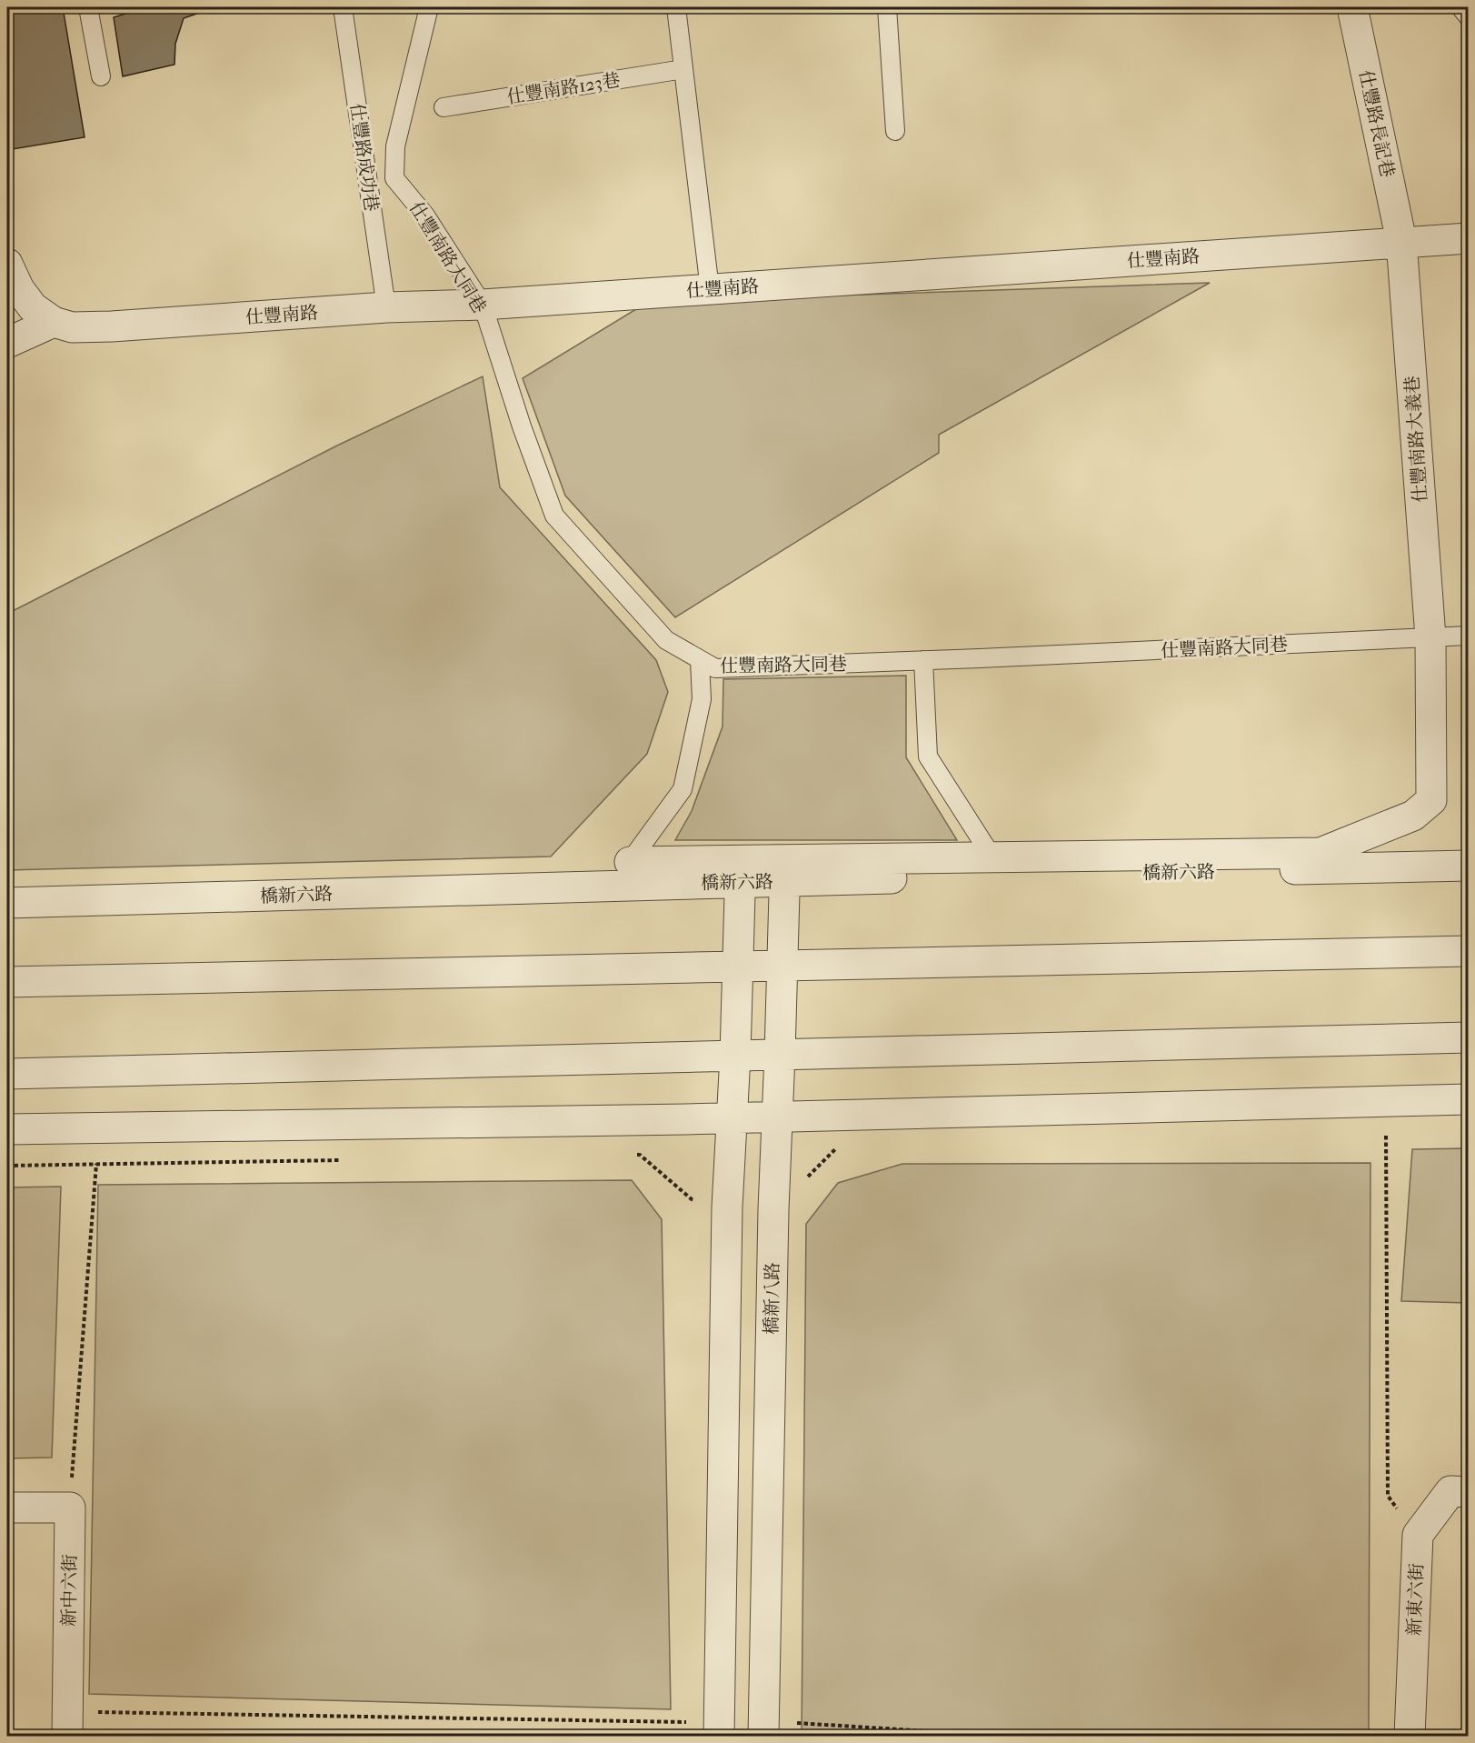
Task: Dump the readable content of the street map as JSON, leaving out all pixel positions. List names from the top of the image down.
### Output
{
  "streets": {
    "street": [
      "仕豐路長記巷",
      "仕豐南路",
      "仕豐南路大義巷",
      "橋新六路",
      "橋新八路",
      "新中六街",
      "新東六街"
    ],
    "lane": ["仕豐南路123巷", "仕豐路成功巷", "仕豐南路大同巷"]
  },
  "crossings": [
    ["仕豐路長記巷", "仕豐南路"],
    ["仕豐路長記巷", "仕豐南路大義巷"],
    ["仕豐路成功巷", "仕豐南路"],
    ["仕豐南路大同巷", "仕豐南路"],
    ["仕豐南路大同巷", "仕豐南路大義巷"],
    ["仕豐南路", "仕豐南路大義巷"],
    ["橋新六路", "橋新八路"]
  ]
}
